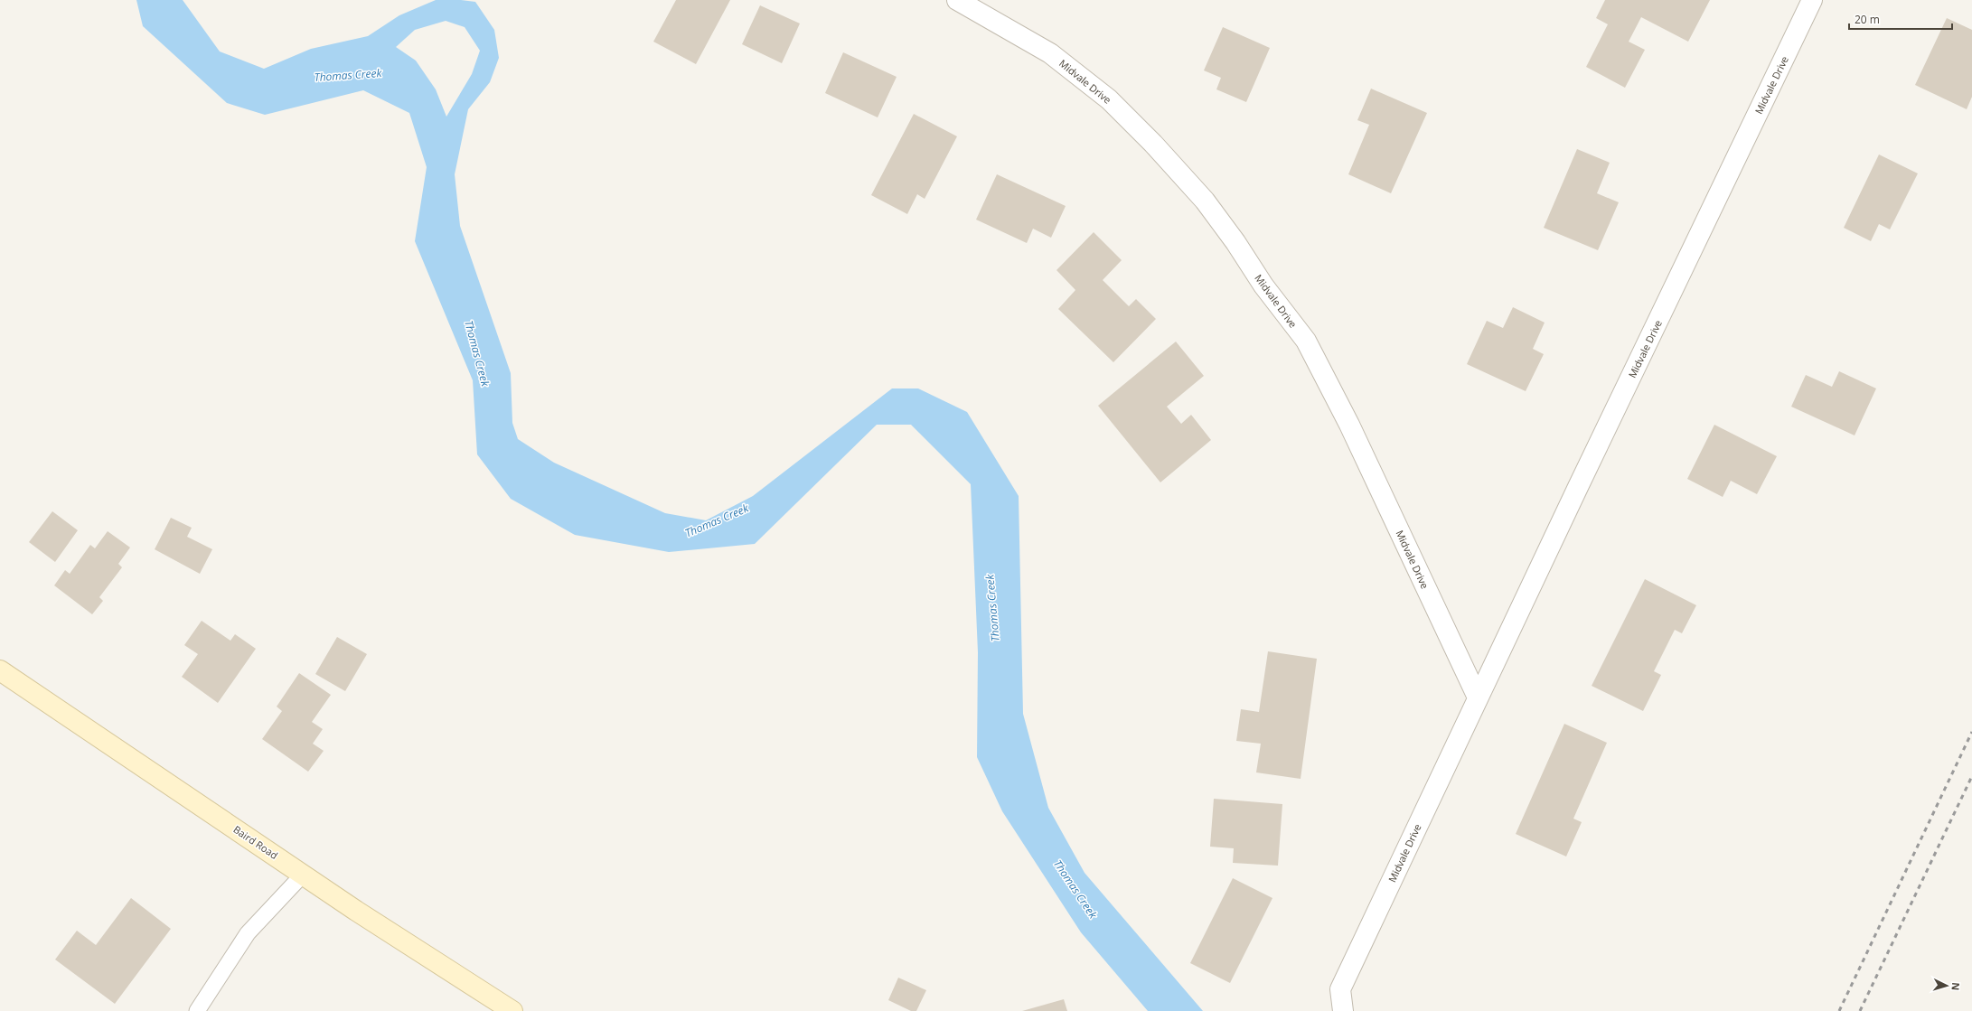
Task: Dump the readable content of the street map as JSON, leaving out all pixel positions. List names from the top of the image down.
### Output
{
  "streets": {
    "street": ["Midvale Drive", "Baird Road"]
  },
  "water": ["Thomas Creek"],
  "scale_bar": "20 m",
  "north": "right"
}
